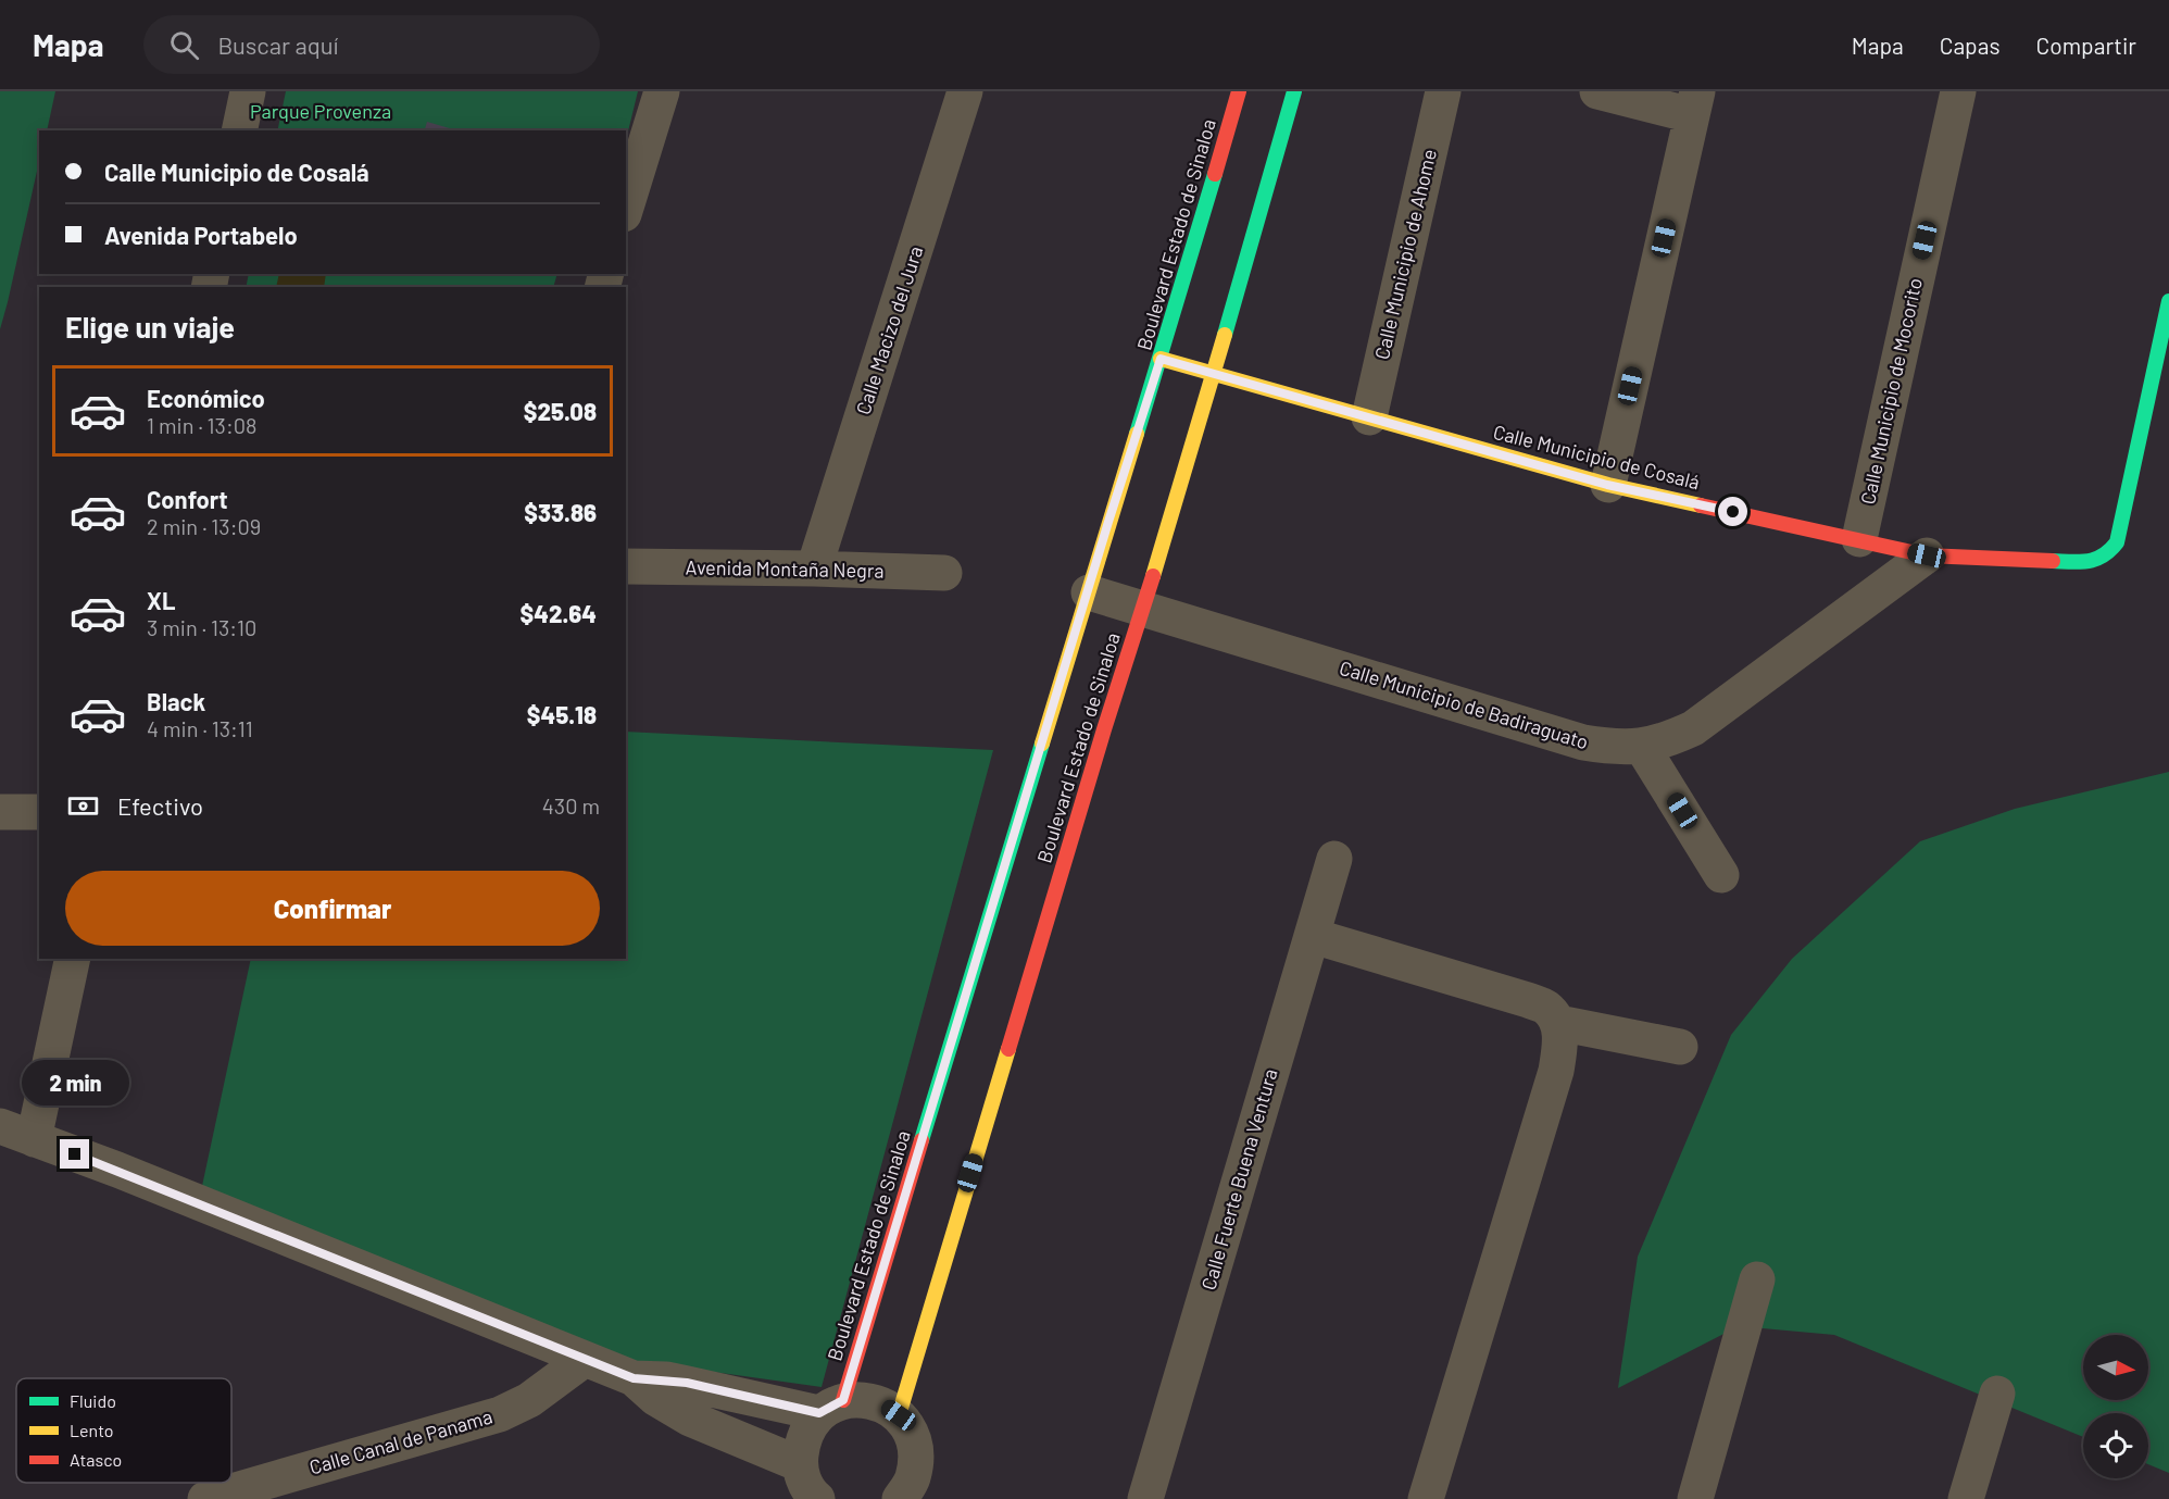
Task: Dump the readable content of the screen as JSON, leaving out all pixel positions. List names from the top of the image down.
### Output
{
  "streets": {
    "street": [
      "Boulevard Estado de Sinaloa",
      "Calle Municipio de Ahome",
      "Calle Macizo del Jura",
      "Calle Municipio de Mocorito",
      "Calle Municipio de Cosalá",
      "Avenida Montaña Negra",
      "Calle Municipio de Badiraguato",
      "Calle Fuerte Buena Ventura",
      "Calle Canal de Panama"
    ]
  },
  "crossings": [
    ["Boulevard Estado de Sinaloa", "Calle Municipio de Cosalá"],
    ["Boulevard Estado de Sinaloa", "Calle Municipio de Badiraguato"],
    ["Calle Municipio de Ahome", "Calle Municipio de Cosalá"],
    ["Calle Macizo del Jura", "Avenida Montaña Negra"],
    ["Calle Municipio de Mocorito", "Calle Municipio de Cosalá"],
    ["Calle Municipio de Cosalá", "Calle Municipio de Badiraguato"]
  ],
  "parks": ["Parque Provenza"],
  "legend": ["Fluido", "Lento", "Atasco"],
  "north": "right",
  "page": {
    "header": "Mapa",
    "search": "Buscar aquí",
    "nav": ["Mapa", "Capas", "Compartir"],
    "banner": ["Calle Municipio de Cosalá", "Avenida Portabelo"],
    "heading": "Elige un viaje",
    "list": [
      {
        "name": "Económico",
        "note": "1 min · 13:08",
        "value": "$25.08"
      },
      {
        "name": "Confort",
        "note": "2 min · 13:09",
        "value": "$33.86"
      },
      {
        "name": "XL",
        "note": "3 min · 13:10",
        "value": "$42.64"
      },
      {
        "name": "Black",
        "note": "4 min · 13:11",
        "value": "$45.18"
      }
    ],
    "pay": ["Efectivo", "430 m"],
    "buttons": "Confirmar",
    "bubble": "2 min"
  }
}
